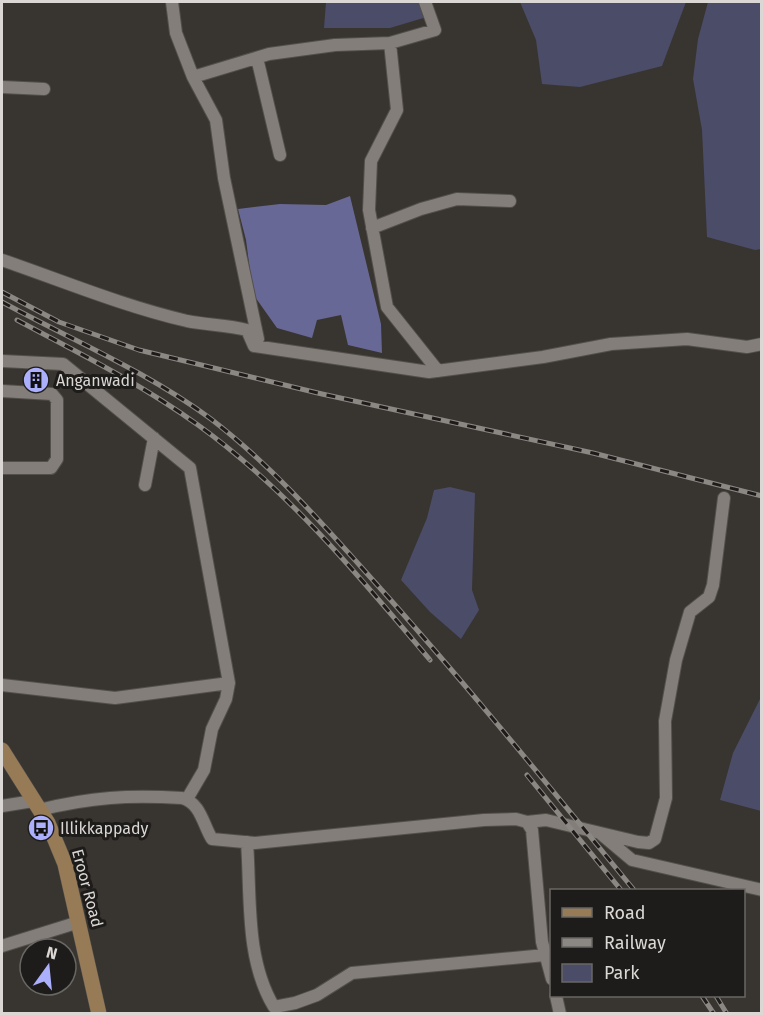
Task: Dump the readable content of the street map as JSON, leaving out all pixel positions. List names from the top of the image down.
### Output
{
  "streets": {
    "main road": ["Eroor Road"]
  },
  "places": {
    "building": ["Anganwadi"],
    "bus stop": ["Illikkappady"]
  },
  "legend": ["Road", "Railway", "Park"],
  "north": "top"
}
